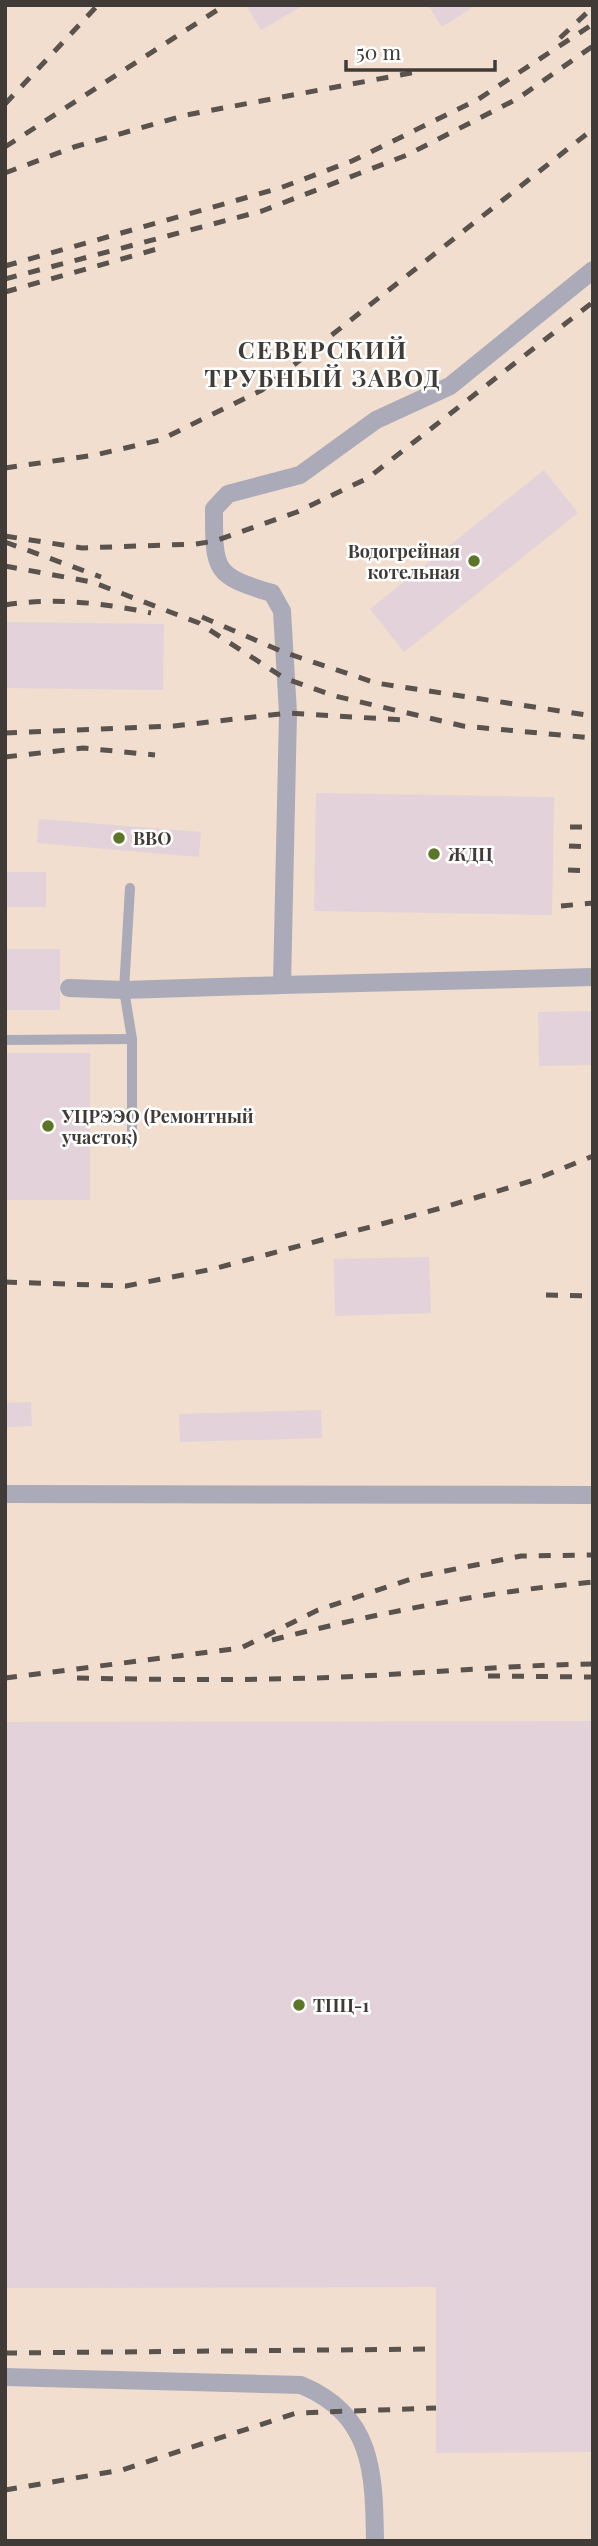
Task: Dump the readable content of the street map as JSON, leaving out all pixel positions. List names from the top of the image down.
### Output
{
  "districts": ["СЕВЕРСКИЙ ТРУБНЫЙ ЗАВОД"],
  "places": [
    "Водогрейная котельная",
    "ВВО",
    "ЖДЦ",
    "УЦРЭЭО (Ремонтный участок)",
    "ТПЦ-1"
  ],
  "scale_bar": "50 m"
}
